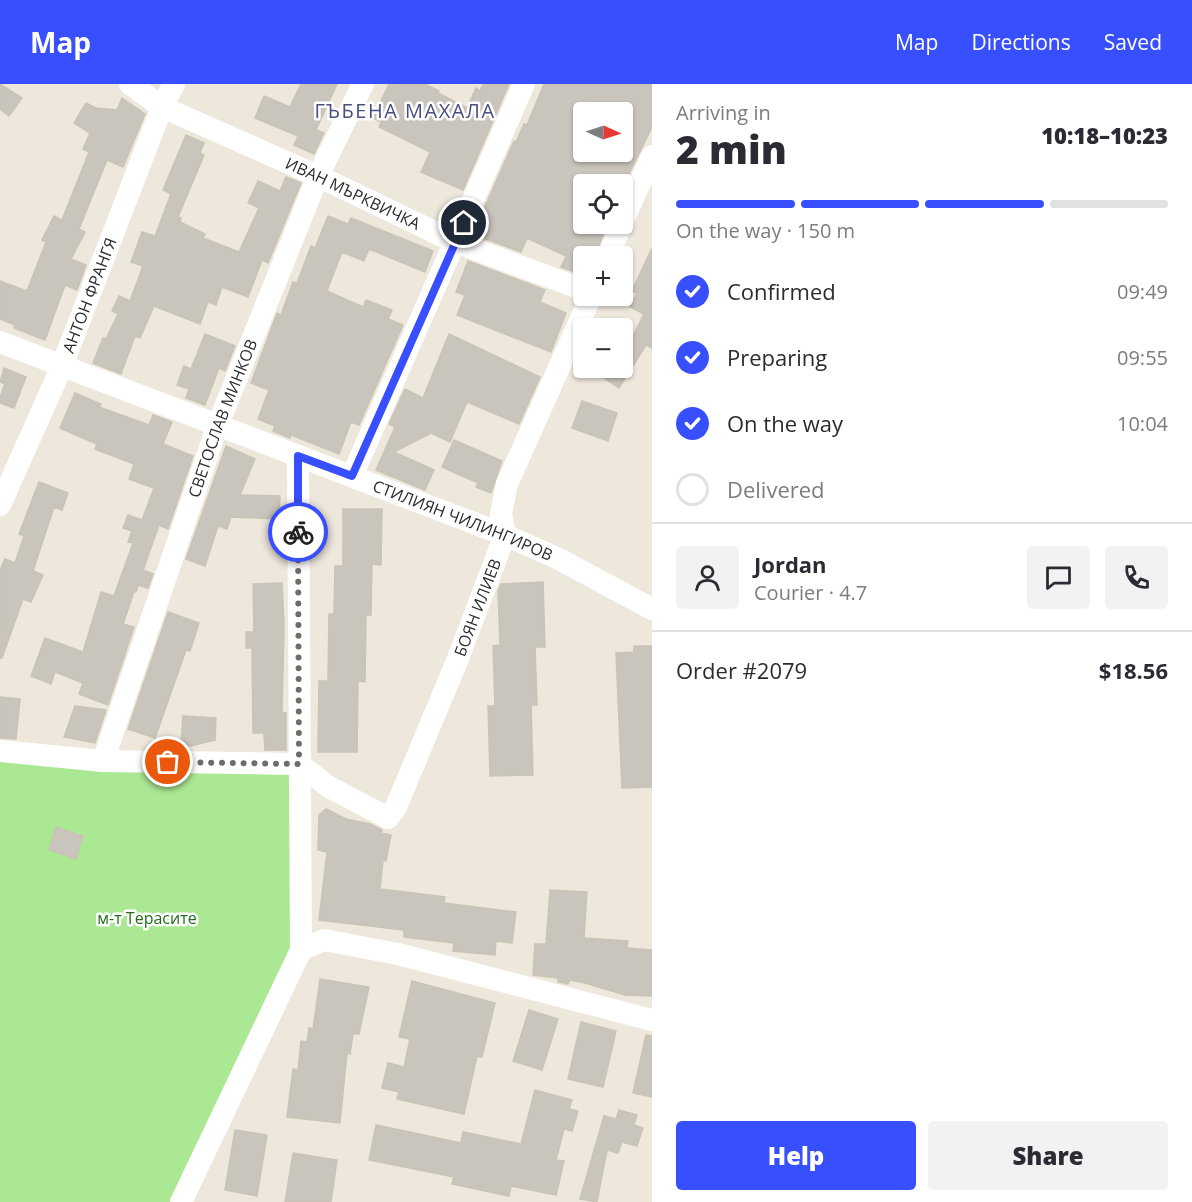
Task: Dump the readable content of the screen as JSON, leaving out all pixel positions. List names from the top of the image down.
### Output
{
  "streets": {
    "street": [
      "ИВАН МЪРКВИЧКА",
      "АНТОН ФРАНГЯ",
      "СВЕТОСЛАВ МИНКОВ",
      "СТИЛИЯН ЧИЛИНГИРОВ",
      "БОЯН ИЛИЕВ"
    ]
  },
  "crossings": [
    ["ИВАН МЪРКВИЧКА", "АНТОН ФРАНГЯ"],
    ["ИВАН МЪРКВИЧКА", "СВЕТОСЛАВ МИНКОВ"],
    ["АНТОН ФРАНГЯ", "СТИЛИЯН ЧИЛИНГИРОВ"],
    ["СВЕТОСЛАВ МИНКОВ", "СТИЛИЯН ЧИЛИНГИРОВ"],
    ["СТИЛИЯН ЧИЛИНГИРОВ", "БОЯН ИЛИЕВ"]
  ],
  "districts": ["ГЪБЕНА МАХАЛА"],
  "parks": ["м-т Терасите"],
  "north": "right",
  "page": {
    "header": "Map",
    "nav": ["Map", "Directions", "Saved"],
    "heading": ["2 min", "Arriving in", "10:18–10:23"],
    "panel": [
      "Jordan",
      "Courier · 4.7",
      "Order #2079",
      "$18.56"
    ],
    "map_buttons": ["+", "−"],
    "bar": "On the way · 150 m",
    "list": [
      ["Confirmed", "09:49"],
      ["Preparing", "09:55"],
      ["On the way", "10:04"],
      "Delivered"
    ],
    "buttons": ["Help", "Share"]
  }
}
